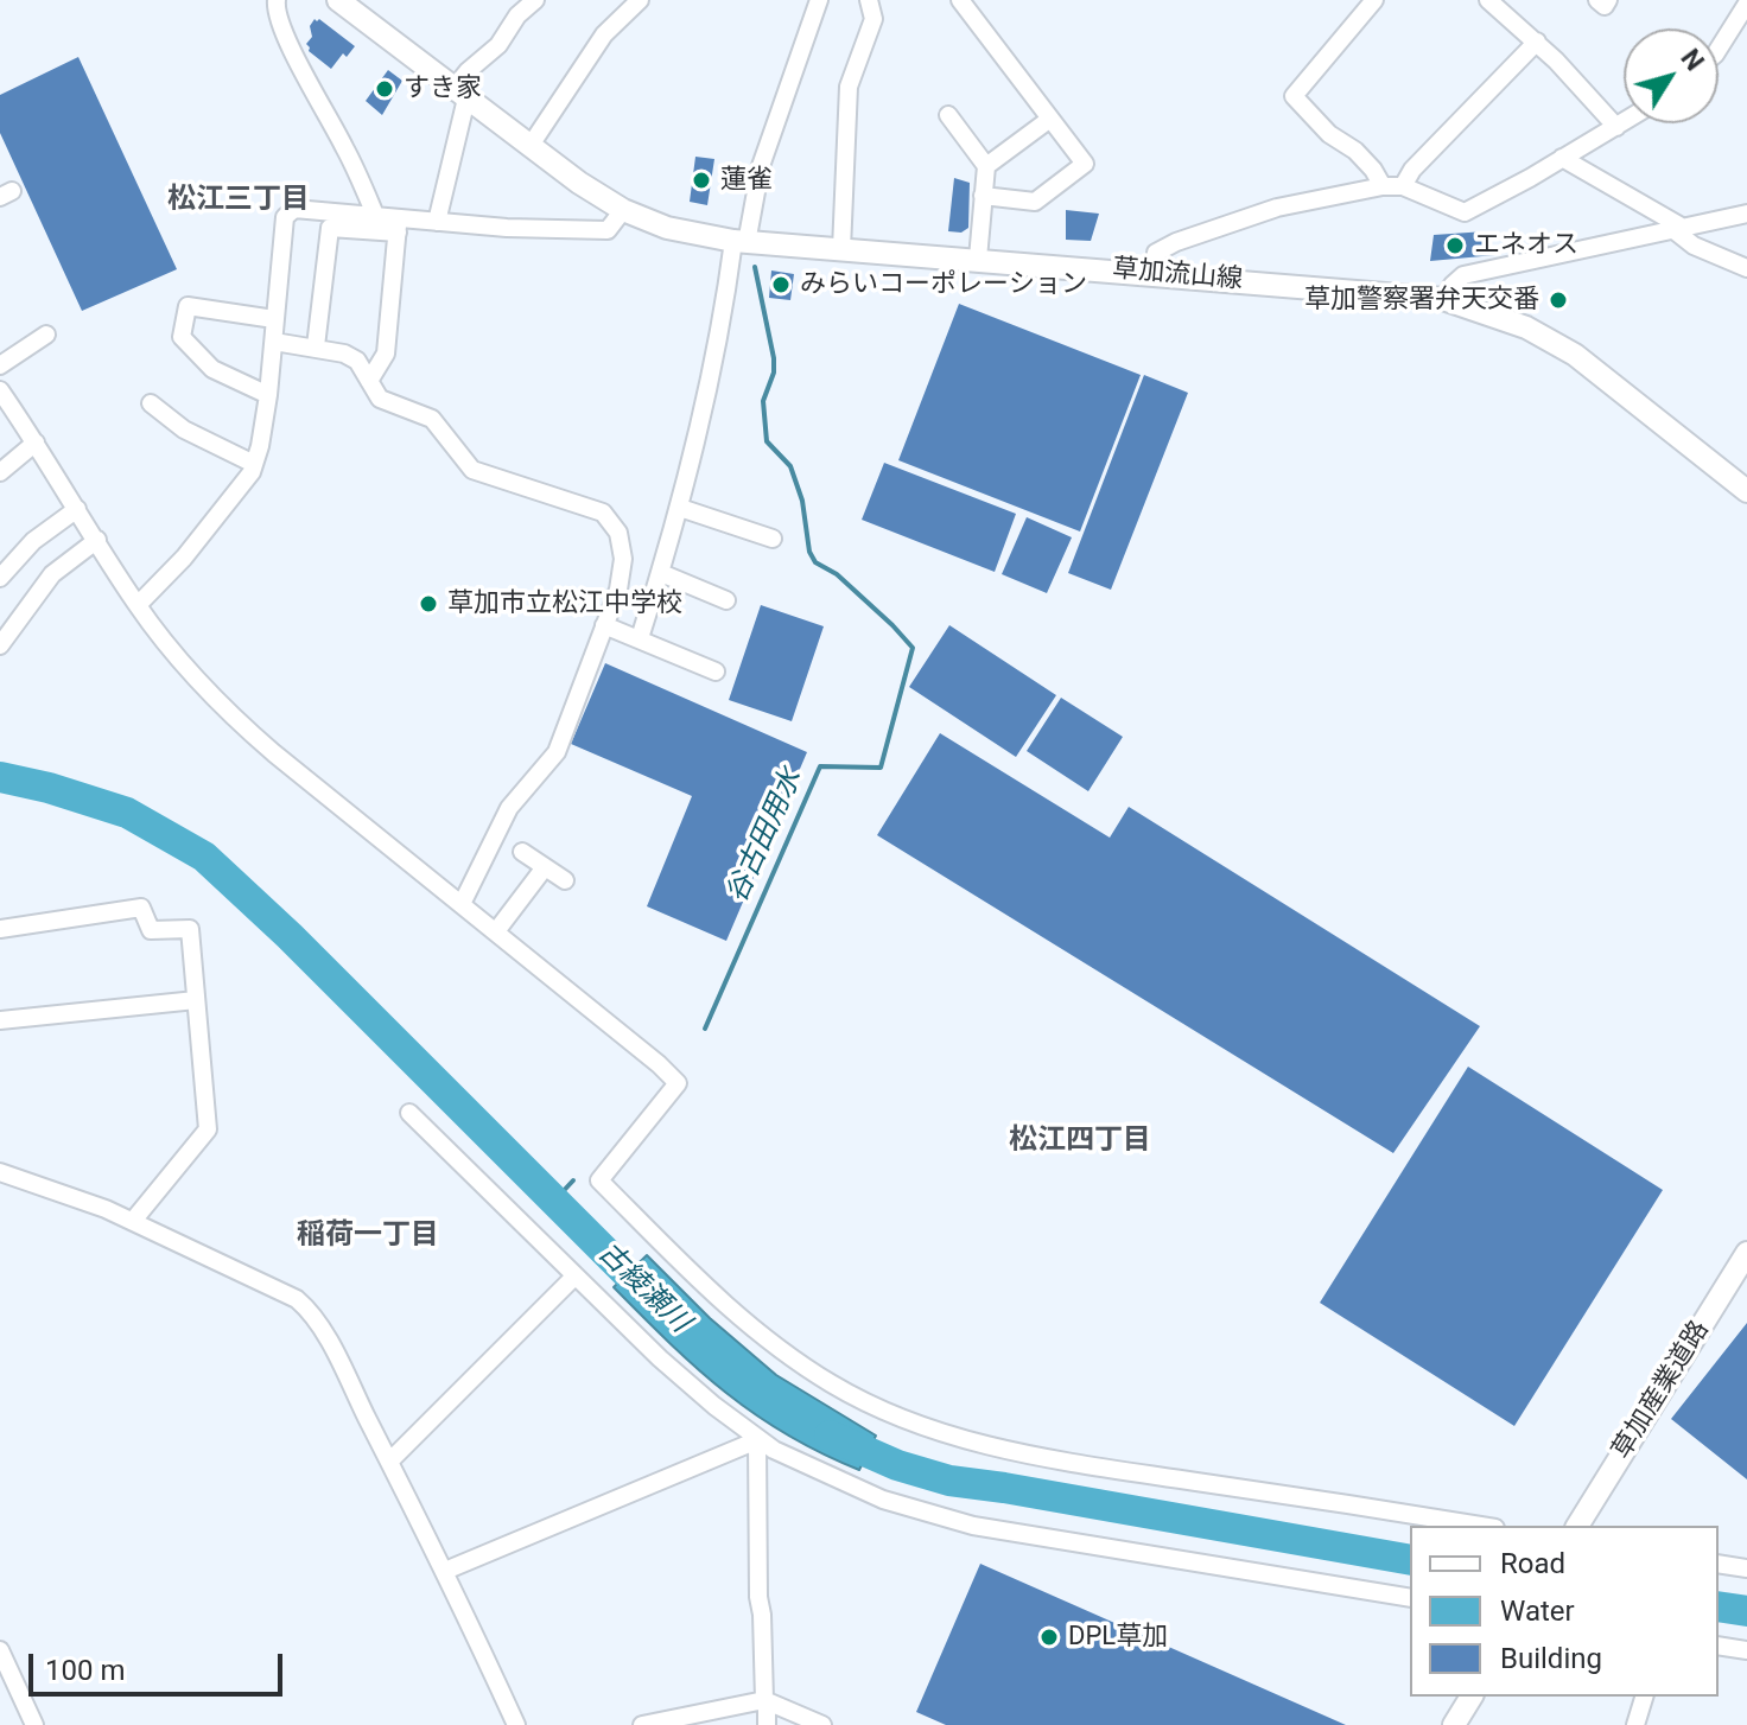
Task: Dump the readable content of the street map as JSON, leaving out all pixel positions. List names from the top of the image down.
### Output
{
  "streets": {
    "main road": ["草加流山線", "草加産業道路"]
  },
  "districts": ["松江三丁目", "松江四丁目", "稲荷一丁目"],
  "water": ["谷古田用水", "古綾瀬川"],
  "places": [
    "すき家",
    "蓮雀",
    "エネオス",
    "みらいコーポレーション",
    "草加警察署弁天交番",
    "草加市立松江中学校",
    "DPL草加"
  ],
  "legend": ["Road", "Water", "Building"],
  "scale_bar": "100 m",
  "north": "top right"
}
